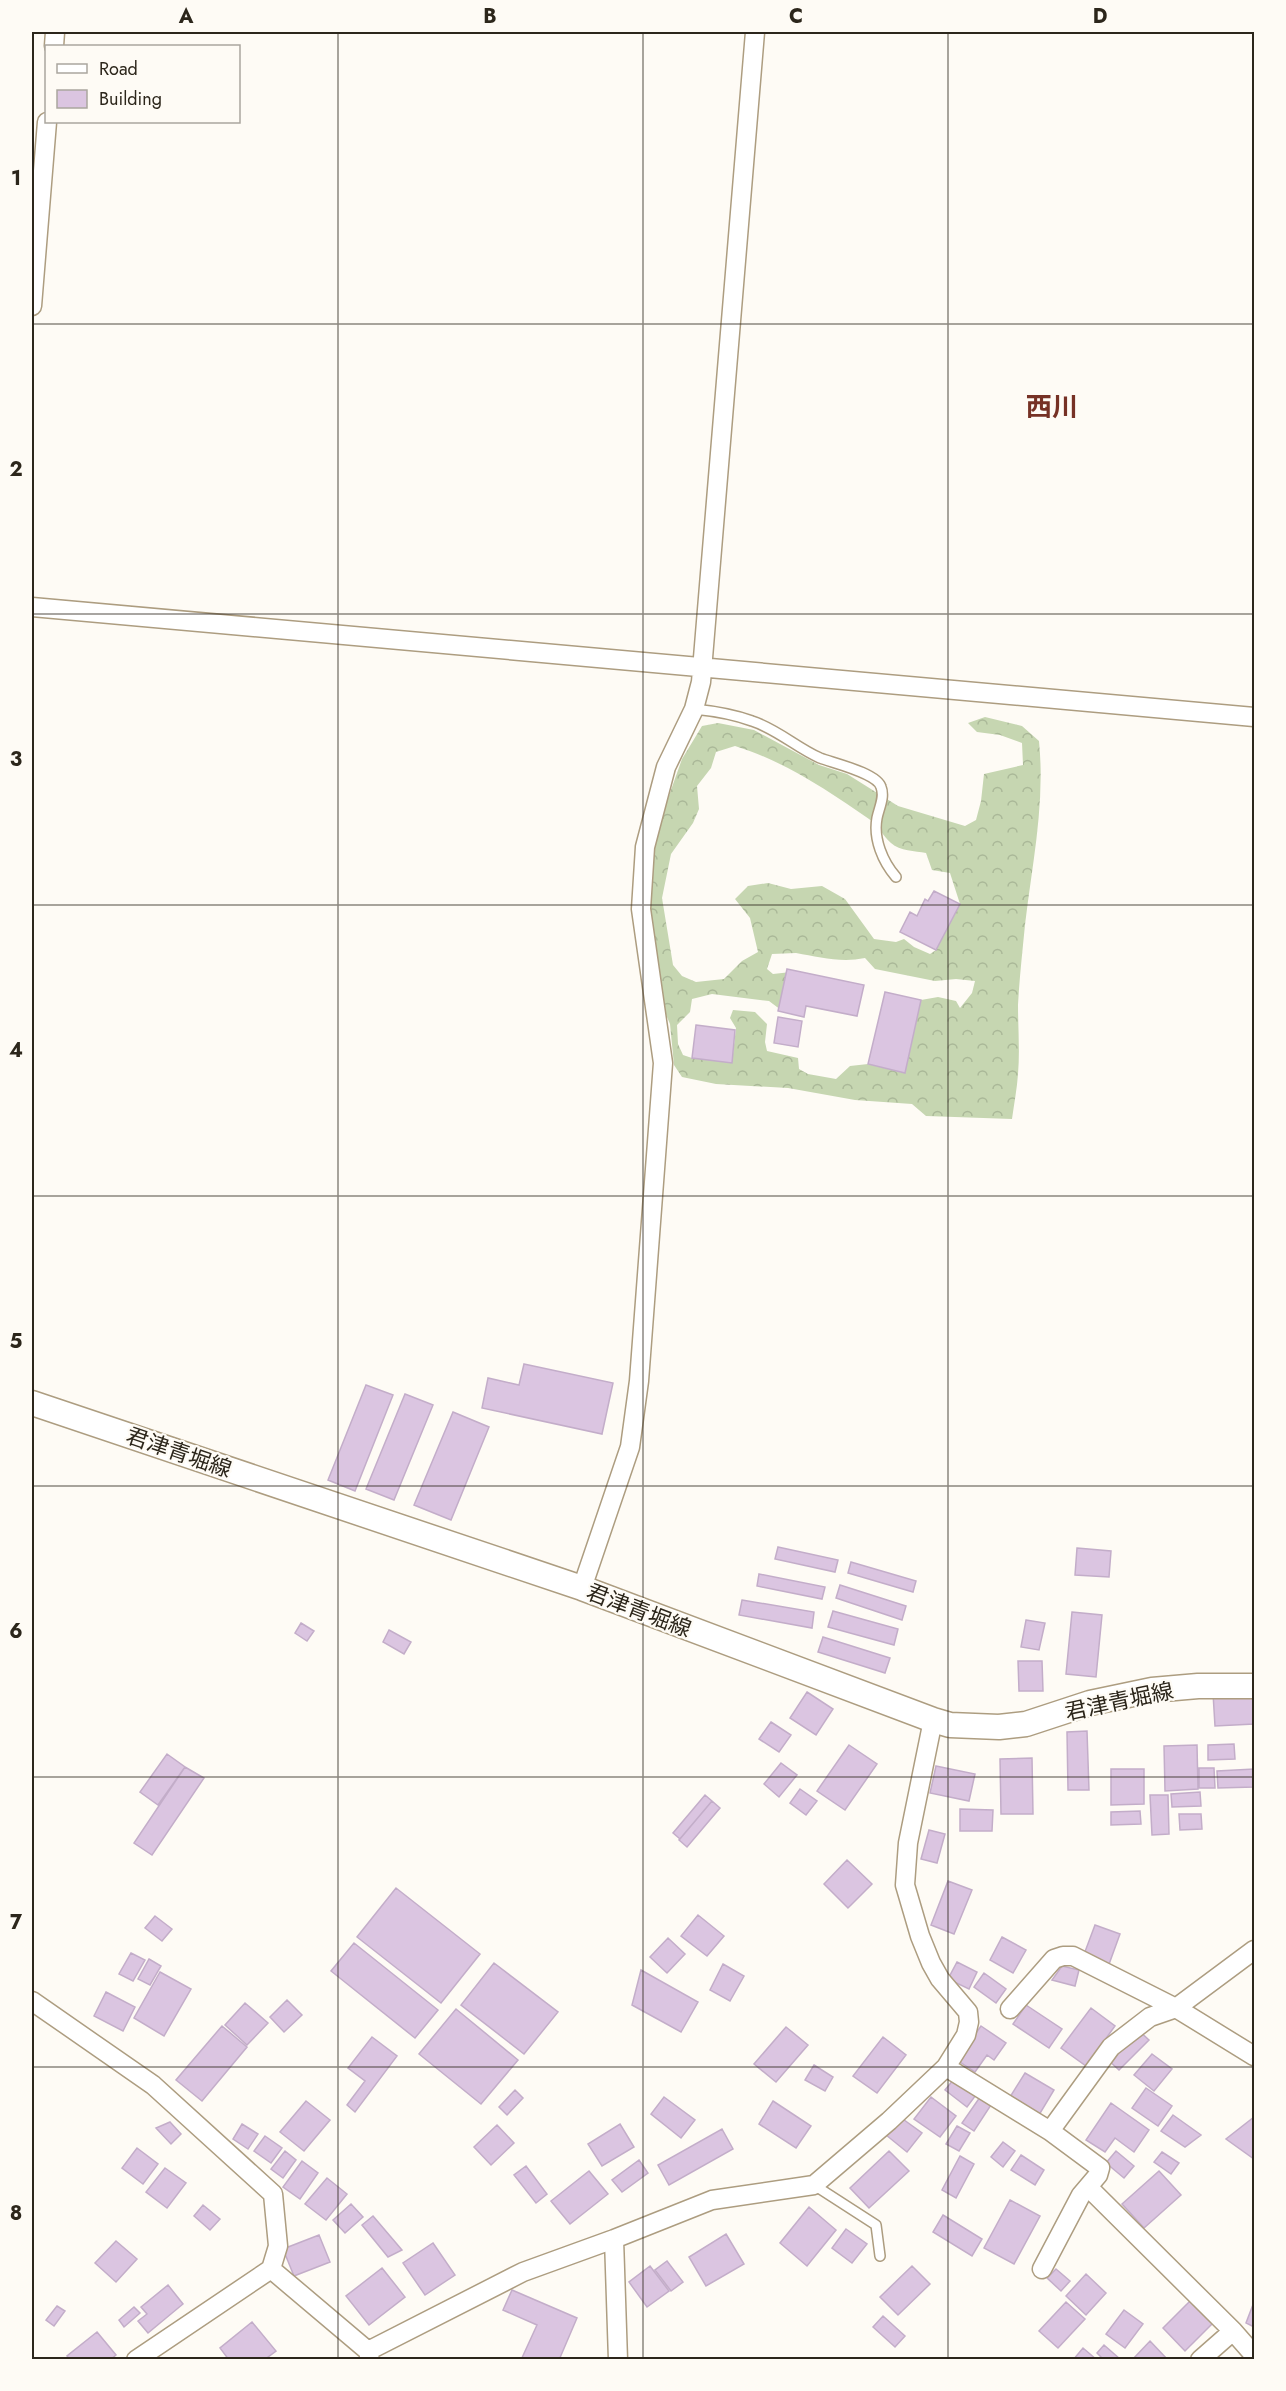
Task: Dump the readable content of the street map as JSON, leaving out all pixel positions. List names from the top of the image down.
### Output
{
  "streets": {
    "main road": ["君津青堀線"]
  },
  "districts": ["西川"],
  "legend": ["Road", "Building"],
  "grid": {
    "columns": [
      "A",
      "B",
      "C",
      "D"
    ],
    "rows": [
      "1",
      "2",
      "3",
      "4",
      "5",
      "6",
      "7",
      "8"
    ]
  }
}
